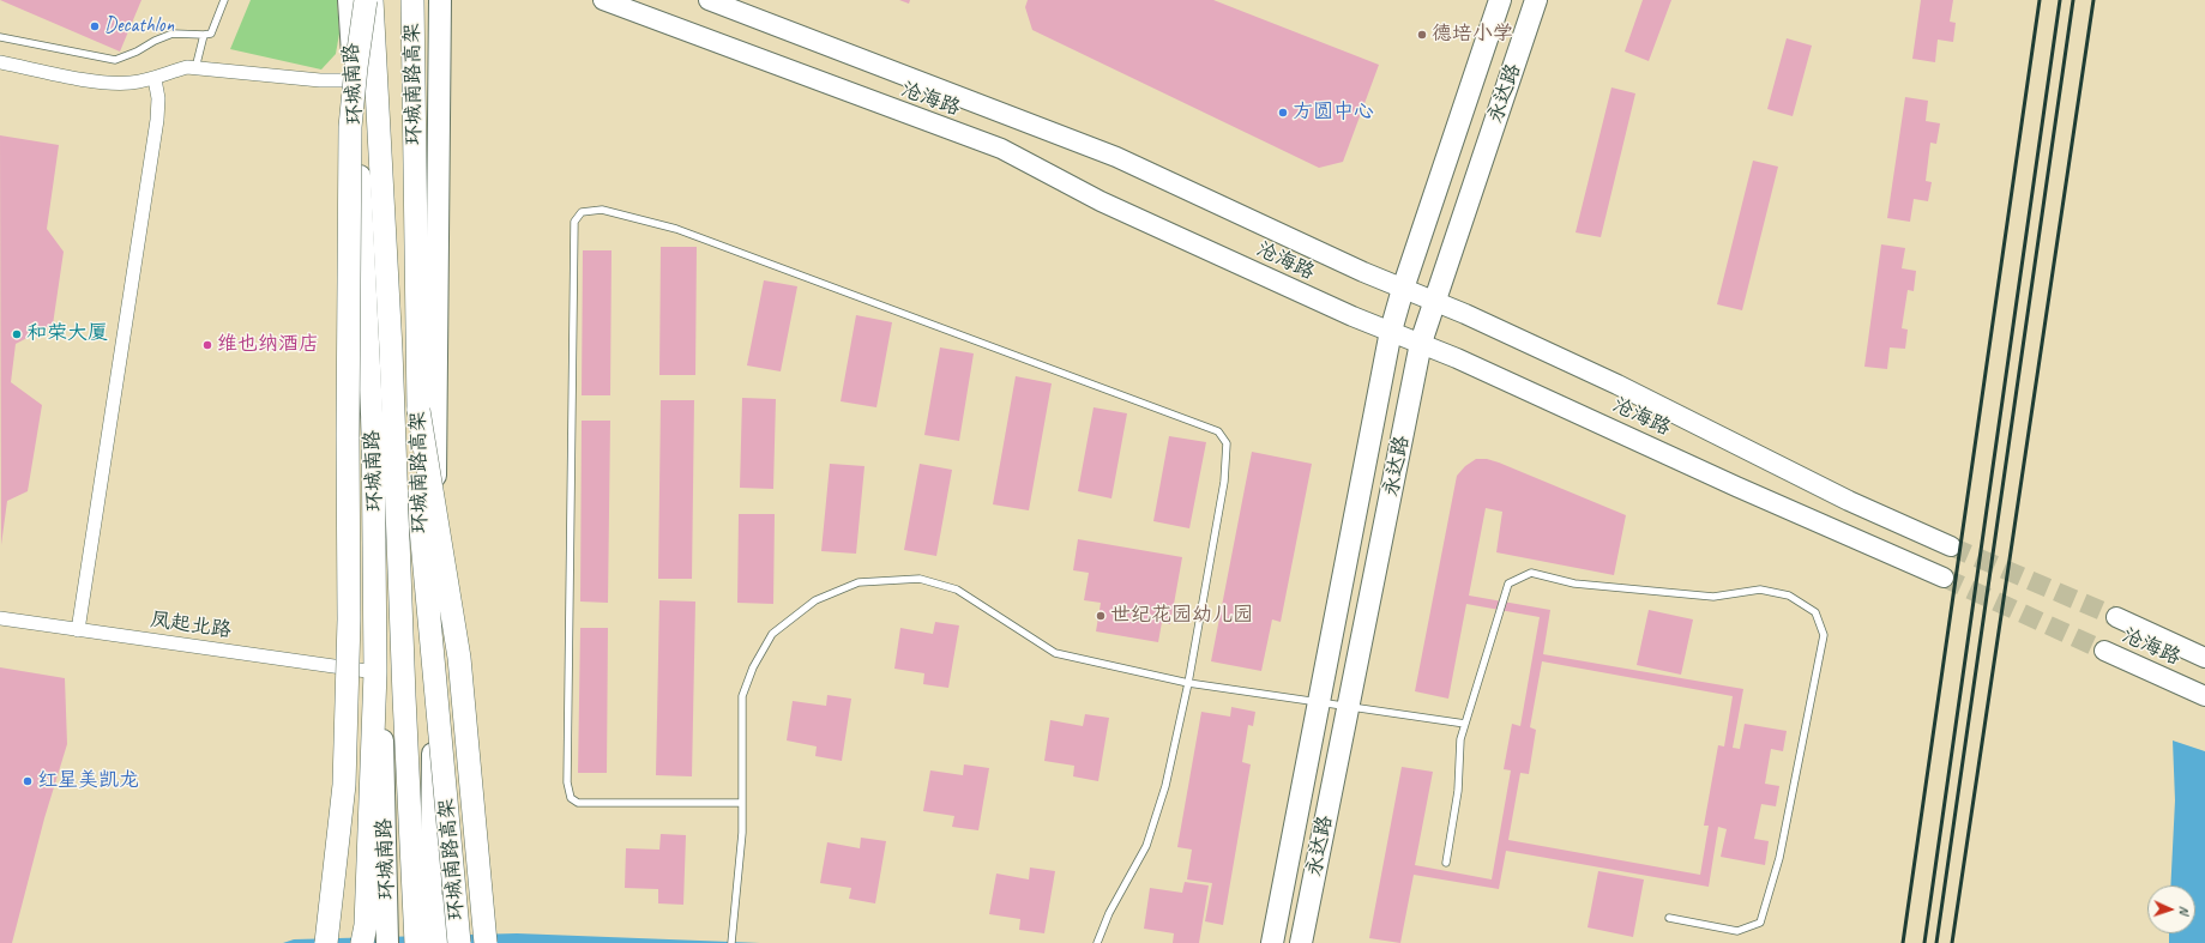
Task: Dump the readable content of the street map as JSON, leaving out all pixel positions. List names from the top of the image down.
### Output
{
  "streets": {
    "highway": ["环城南路高架"],
    "main road": ["环城南路", "永达路", "沧海路"],
    "street": ["凤起北路"]
  },
  "crossings": [
    ["永达路", "沧海路"]
  ],
  "places": [
    "Decathlon",
    "德培小学",
    "方圆中心",
    "和荣大厦",
    "维也纳酒店",
    "世纪花园幼儿园",
    "红星美凯龙"
  ],
  "north": "right"
}
